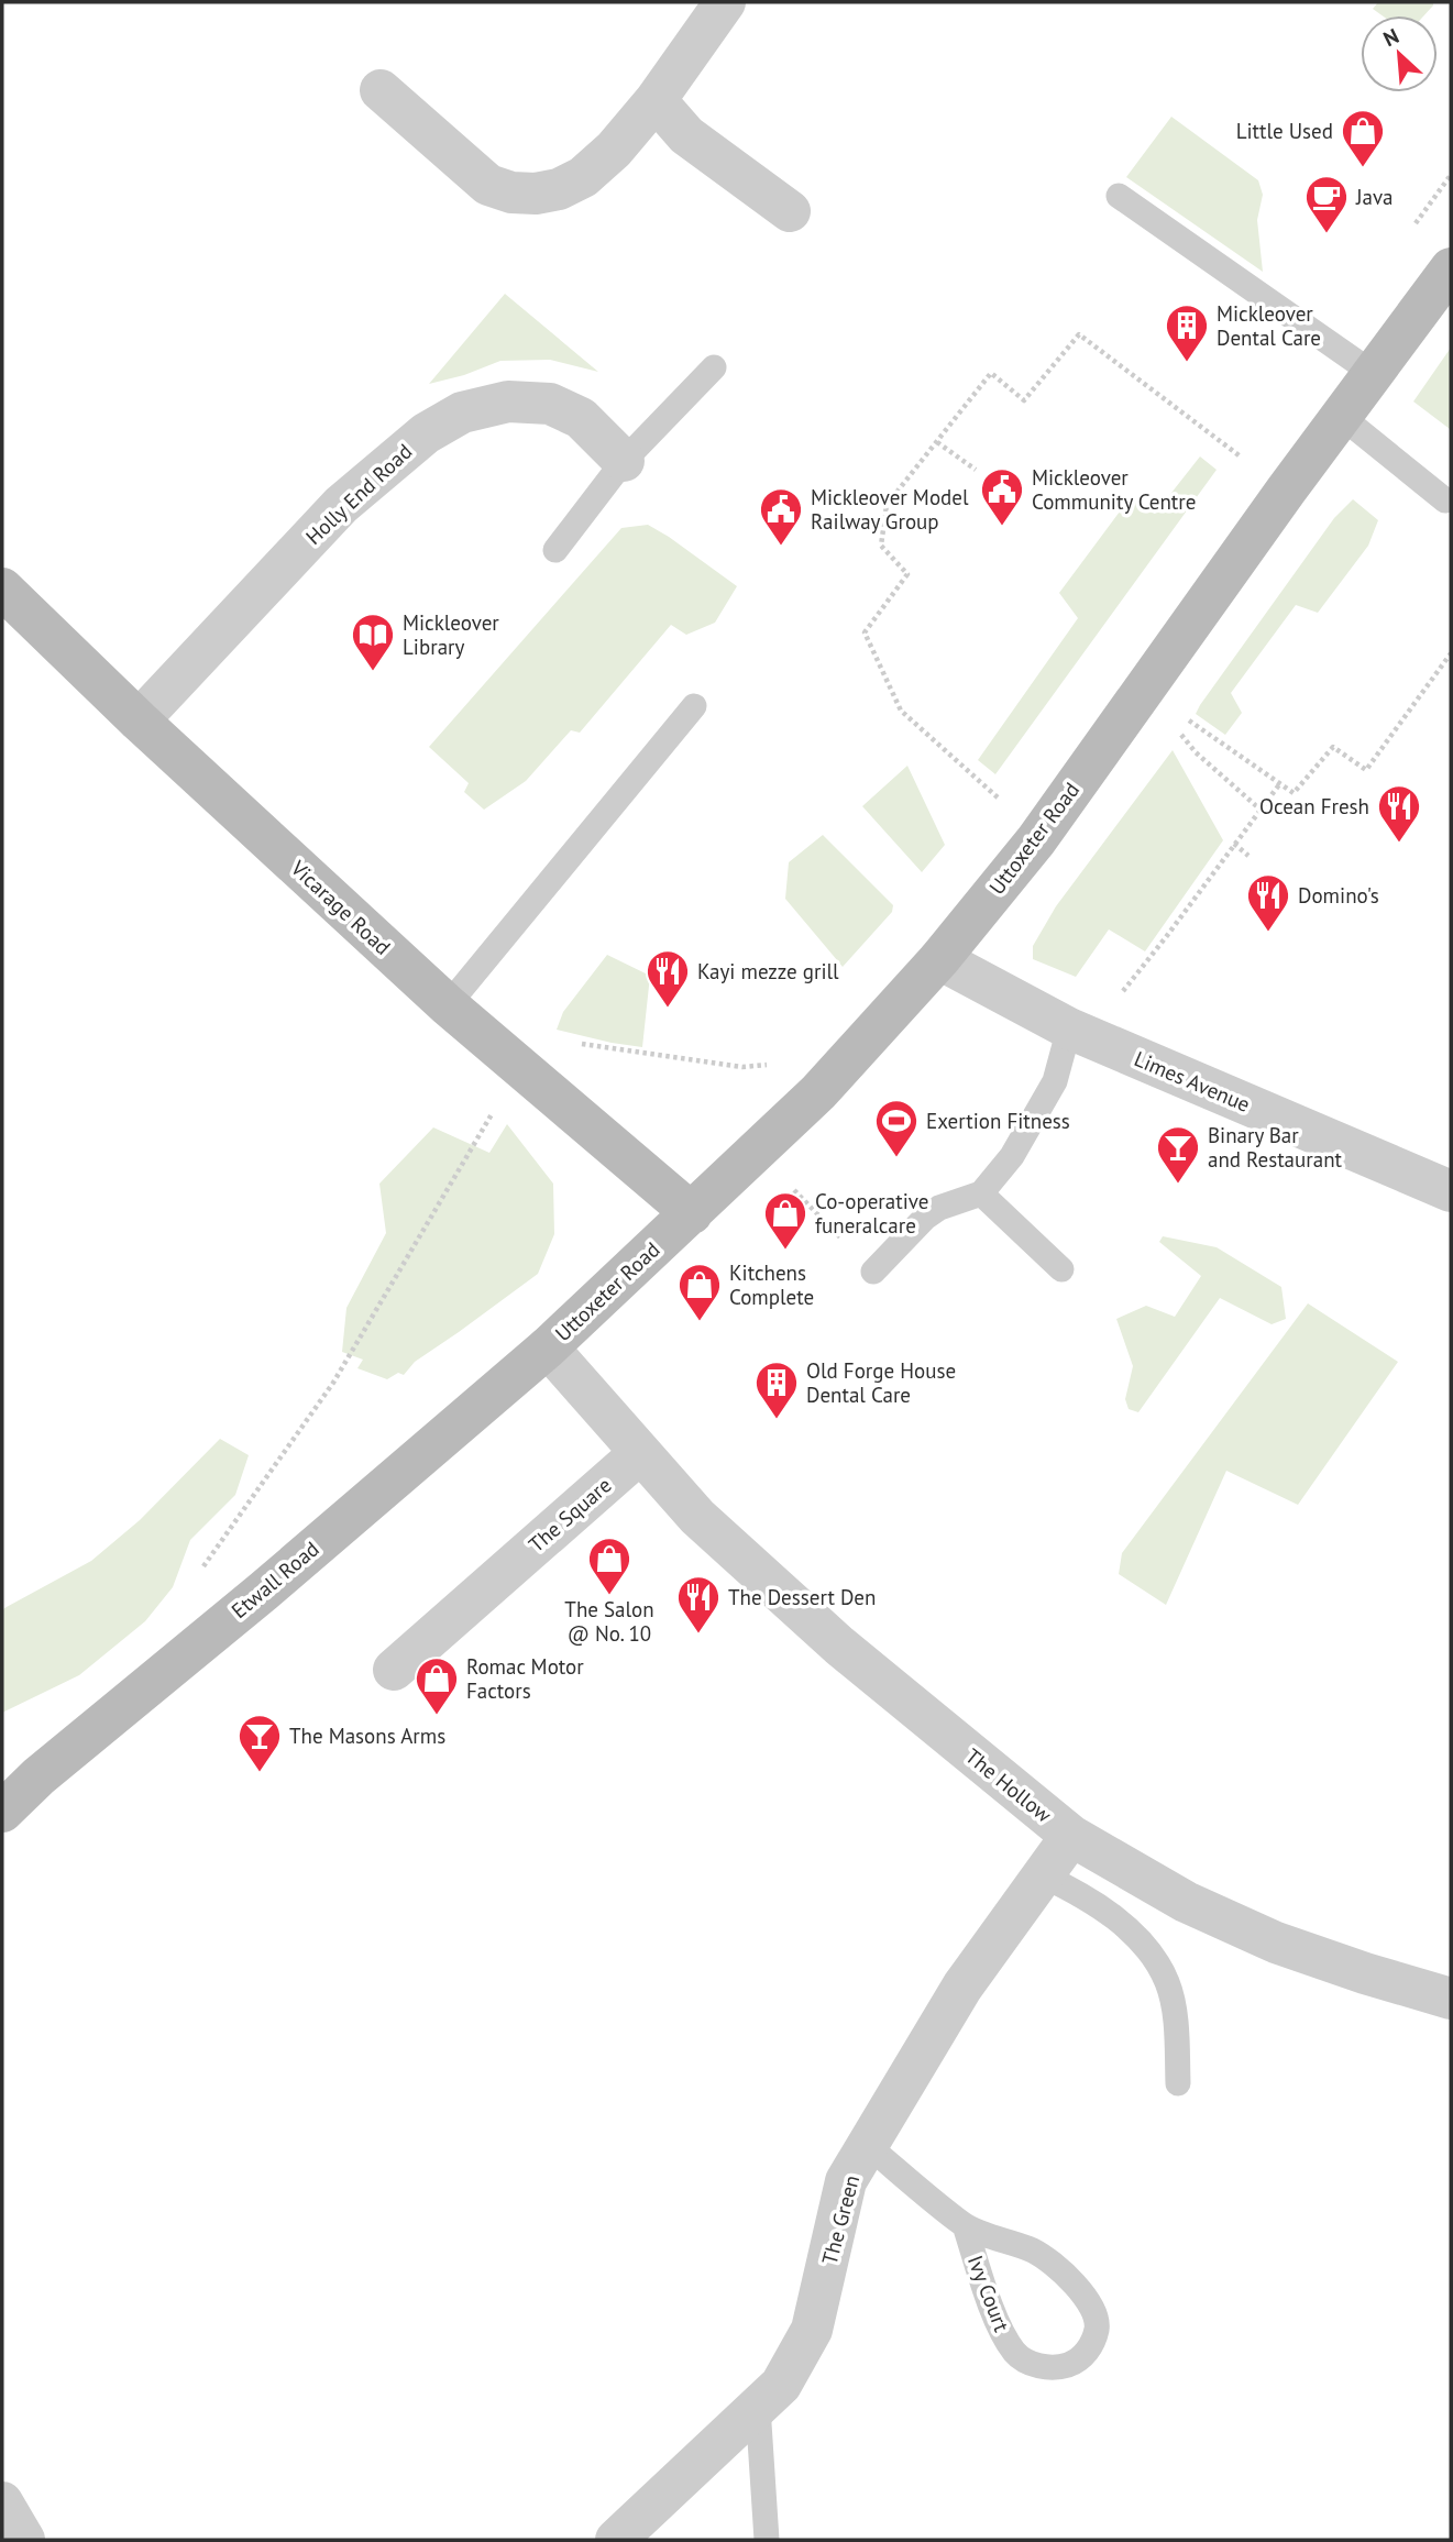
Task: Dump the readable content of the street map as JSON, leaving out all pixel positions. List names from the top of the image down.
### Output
{
  "streets": {
    "street": [
      "Holly End Road",
      "Uttoxeter Road",
      "Vicarage Road",
      "Limes Avenue",
      "The Square",
      "Etwall Road",
      "The Hollow",
      "The Green"
    ],
    "lane": ["Ivy Court"]
  },
  "crossings": [
    ["Holly End Road", "Vicarage Road"],
    ["Uttoxeter Road", "Vicarage Road"],
    ["Uttoxeter Road", "Limes Avenue"],
    ["Uttoxeter Road", "Etwall Road"],
    ["The Square", "The Hollow"],
    ["The Hollow", "The Green"],
    ["The Green", "Ivy Court"]
  ],
  "places": {
    "shop": [
      "Little Used",
      "Co-operative funeralcare",
      "Kitchens Complete",
      "The Salon @ No. 10",
      "Romac Motor Factors"
    ],
    "cafe": ["Java"],
    "building": ["Mickleover Dental Care", "Old Forge House Dental Care"],
    "public building": ["Mickleover Community Centre", "Mickleover Model Railway Group"],
    "library": ["Mickleover Library"],
    "restaurant": [
      "Ocean Fresh",
      "Domino's",
      "Kayi mezze grill",
      "The Dessert Den"
    ],
    "sports": ["Exertion Fitness"],
    "bar": ["Binary Bar and Restaurant", "The Masons Arms"]
  },
  "north": "top left"
}
